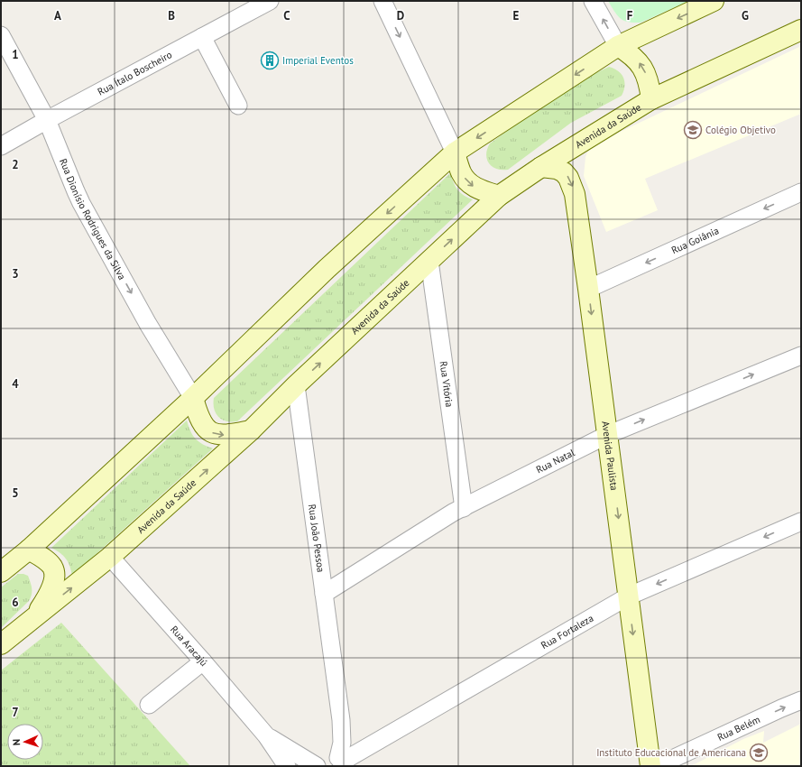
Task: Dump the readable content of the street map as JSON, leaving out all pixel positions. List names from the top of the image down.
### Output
{
  "streets": {
    "main road": ["Avenida da Saúde", "Avenida Paulista"],
    "street": [
      "Rua Ítalo Boscheiro",
      "Rua Dionísio Rodrigues da Silva",
      "Rua Goiânia",
      "Rua Vitória",
      "Rua Natal",
      "Rua João Pessoa",
      "Rua Fortaleza",
      "Rua Aracajú",
      "Rua Belém"
    ]
  },
  "crossings": [
    ["Rua Ítalo Boscheiro", "Rua Dionísio Rodrigues da Silva"],
    ["Avenida da Saúde", "Rua Vitória"],
    ["Avenida da Saúde", "Avenida Paulista"],
    ["Avenida da Saúde", "Rua João Pessoa"],
    ["Avenida da Saúde", "Rua Aracajú"],
    ["Rua Goiânia", "Avenida Paulista"],
    ["Rua Vitória", "Rua Natal"],
    ["Avenida Paulista", "Rua Natal"],
    ["Avenida Paulista", "Rua Fortaleza"],
    ["Rua Natal", "Rua João Pessoa"],
    ["Rua João Pessoa", "Rua Fortaleza"],
    ["Rua João Pessoa", "Rua Aracajú"],
    ["Rua Fortaleza", "Rua Aracajú"]
  ],
  "one_way": [
    "Rua Dionísio Rodrigues da Silva",
    "Rua Goiânia",
    "Avenida Paulista",
    "Rua Natal",
    "Rua Fortaleza",
    "Rua Belém"
  ],
  "places": {
    "building": ["Imperial Eventos"],
    "school or university": ["Colégio Objetivo", "Instituto Educacional de Americana"]
  },
  "north": "left",
  "grid": {
    "columns": [
      "A",
      "B",
      "C",
      "D",
      "E",
      "F",
      "G"
    ],
    "rows": [
      "1",
      "2",
      "3",
      "4",
      "5",
      "6",
      "7"
    ]
  }
}
